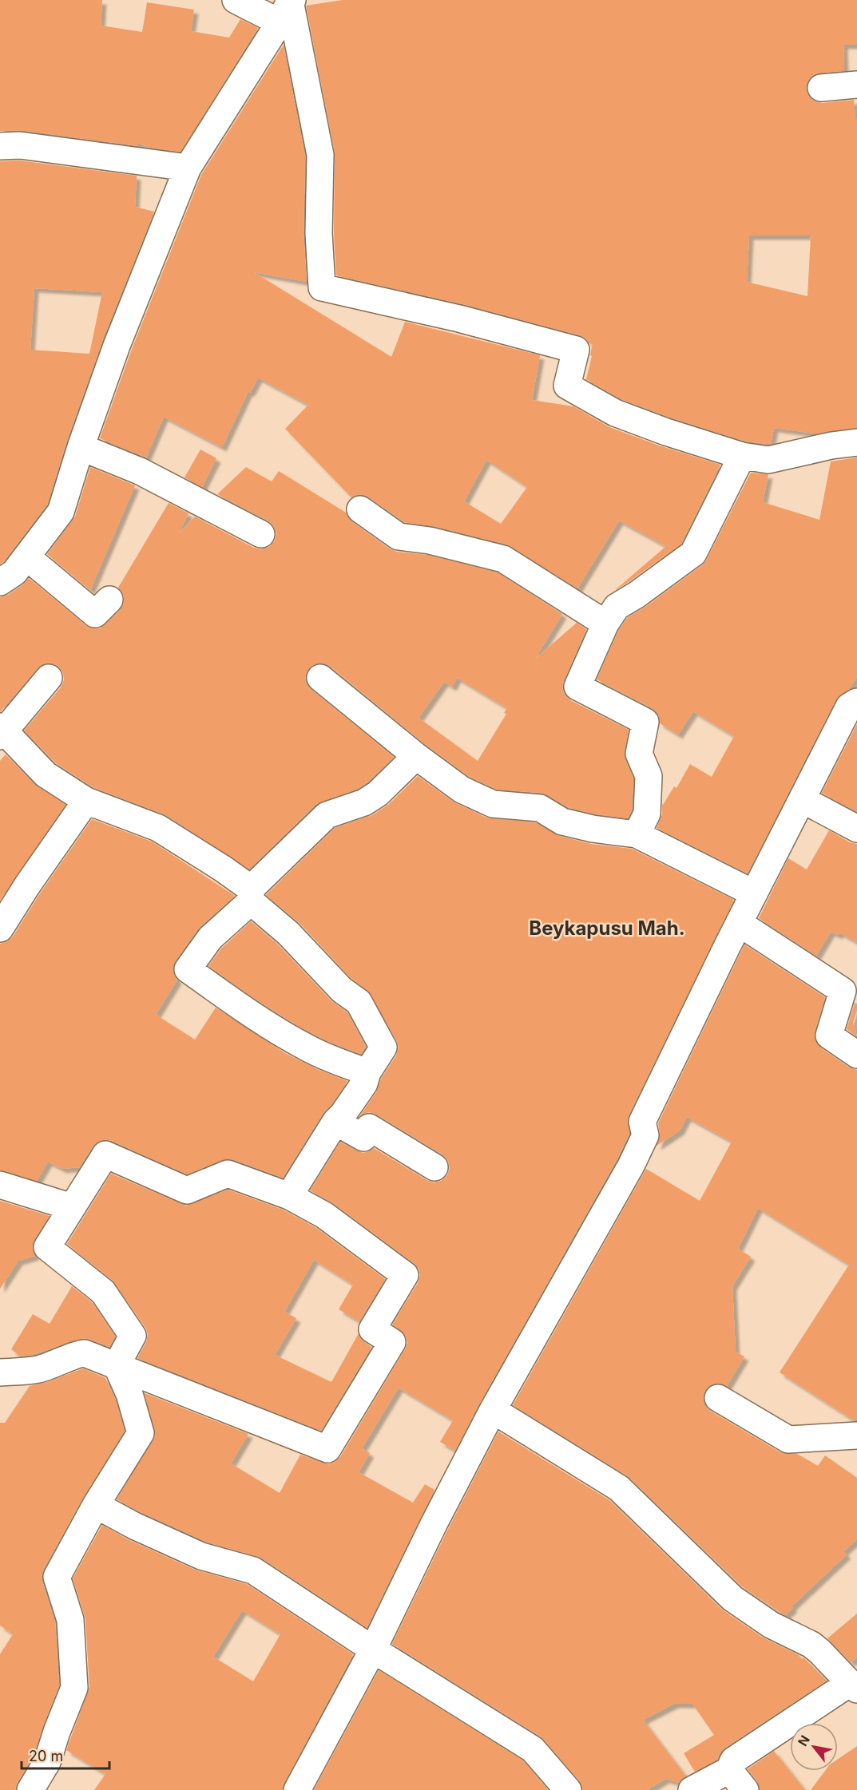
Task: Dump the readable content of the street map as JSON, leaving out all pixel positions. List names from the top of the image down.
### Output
{
  "districts": ["Beykapusu Mah."],
  "scale_bar": "20 m",
  "north": "top left"
}
